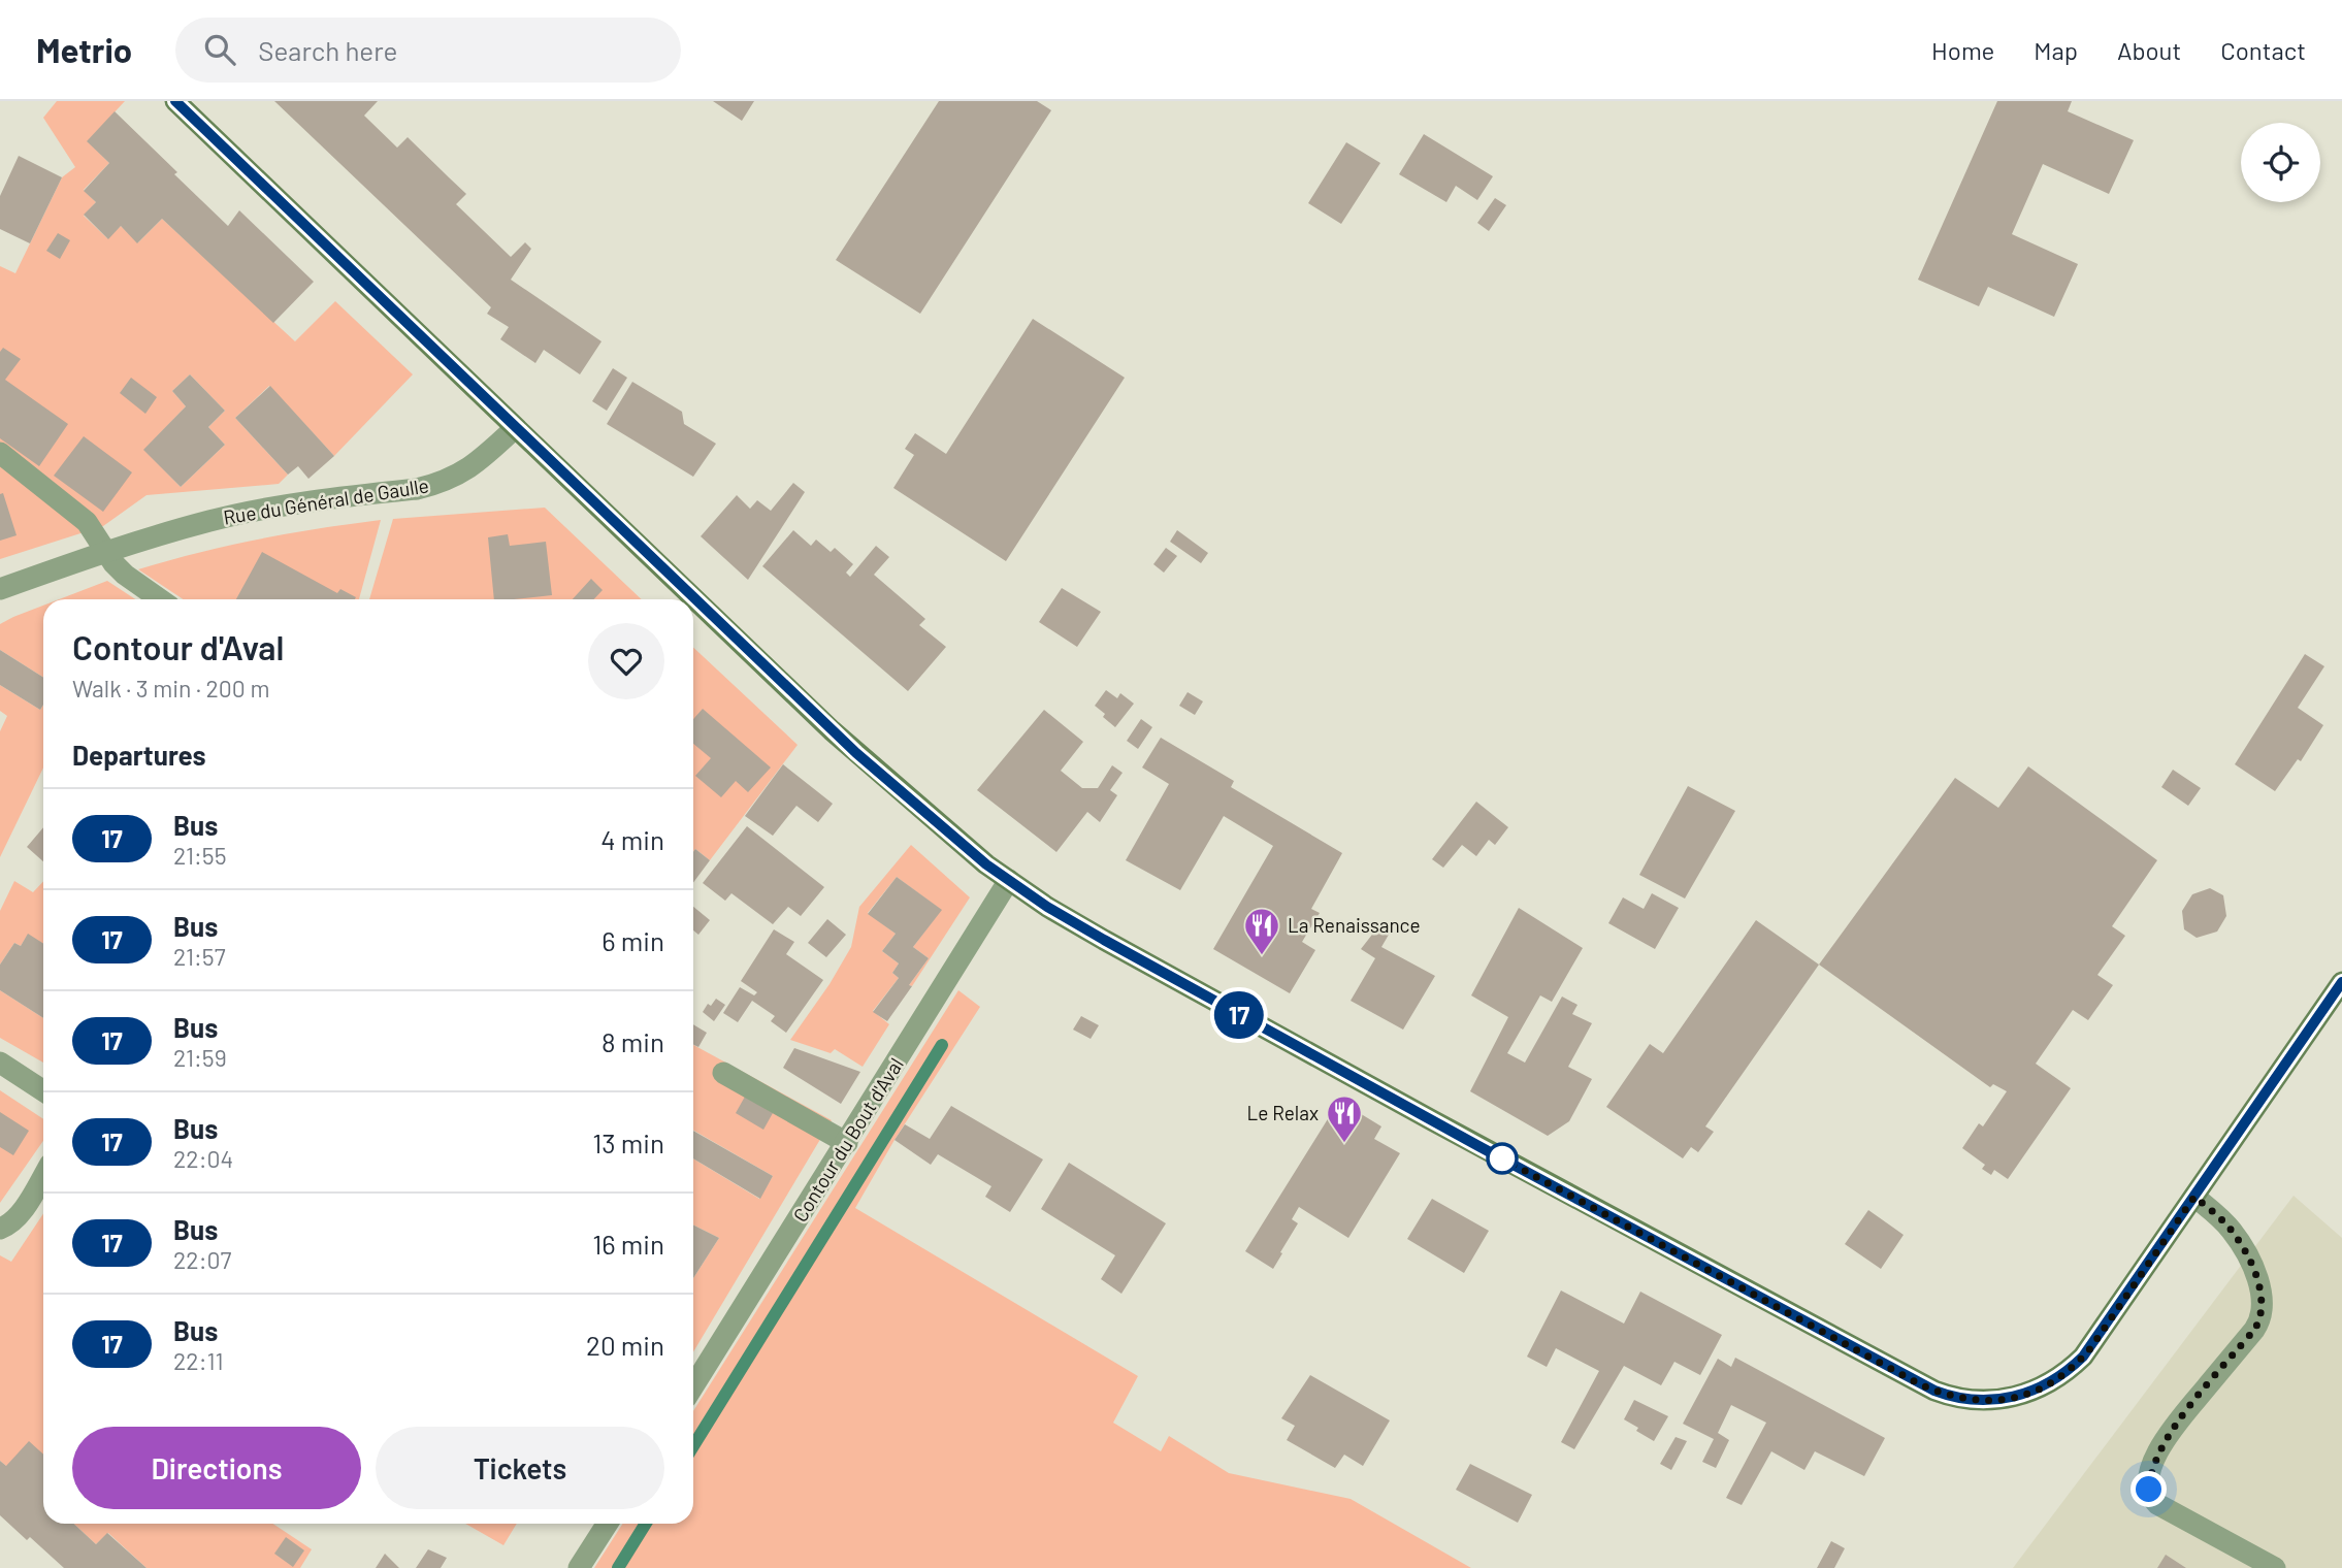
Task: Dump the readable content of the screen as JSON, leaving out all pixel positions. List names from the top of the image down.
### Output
{
  "streets": {
    "street": ["Rue du Général de Gaulle", "Contour du Bout d'Aval"]
  },
  "places": {
    "restaurant": ["La Renaissance", "Le Relax"]
  },
  "lines": ["bus line 17"],
  "page": {
    "header": "Metrio",
    "search": "Search here",
    "nav": [
      "Home",
      "Map",
      "About",
      "Contact"
    ],
    "on_map": "17",
    "heading": [
      ["Contour d'Aval", "Walk · 3 min · 200 m"],
      "Departures"
    ],
    "list": [
      {
        "mark": "17",
        "name": "Bus",
        "note": "21:55",
        "value": "4 min"
      },
      {
        "mark": "17",
        "name": "Bus",
        "note": "21:57",
        "value": "6 min"
      },
      {
        "mark": "17",
        "name": "Bus",
        "note": "21:59",
        "value": "8 min"
      },
      {
        "mark": "17",
        "name": "Bus",
        "note": "22:04",
        "value": "13 min"
      },
      {
        "mark": "17",
        "name": "Bus",
        "note": "22:07",
        "value": "16 min"
      },
      {
        "mark": "17",
        "name": "Bus",
        "note": "22:11",
        "value": "20 min"
      }
    ],
    "buttons": ["Directions", "Tickets"]
  }
}
